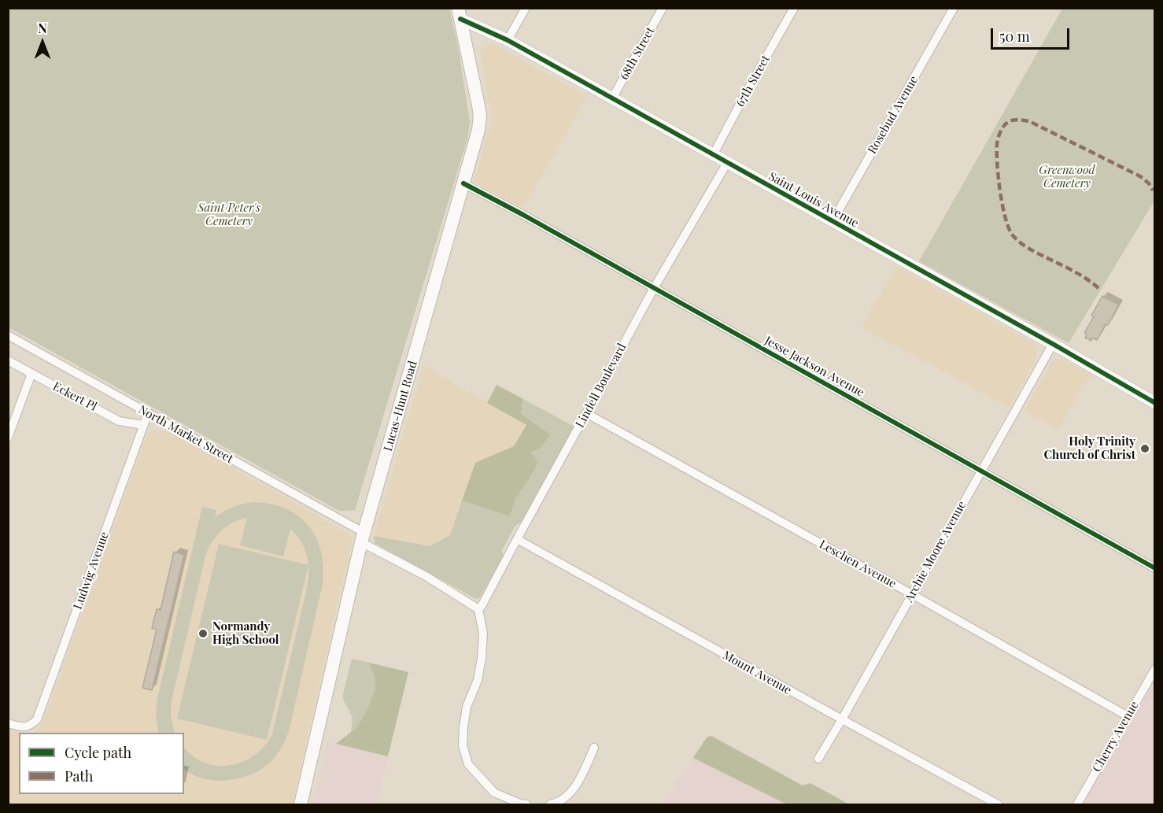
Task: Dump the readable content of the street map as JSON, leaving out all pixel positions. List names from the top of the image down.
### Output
{
  "streets": {
    "main road": ["Lucas-Hunt Road"],
    "street": [
      "68th Street",
      "67th Street",
      "Rosebud Avenue",
      "Saint Louis Avenue",
      "Jesse Jackson Avenue",
      "Lindell Boulevard",
      "Eckert Pl",
      "North Market Street",
      "Archie Moore Avenue",
      "Leschen Avenue",
      "Ludwig Avenue",
      "Mount Avenue",
      "Cherry Avenue"
    ]
  },
  "crossings": [
    ["68th Street", "Saint Louis Avenue"],
    ["67th Street", "Saint Louis Avenue"],
    ["Rosebud Avenue", "Saint Louis Avenue"],
    ["Saint Louis Avenue", "Lindell Boulevard"],
    ["Saint Louis Avenue", "Lucas-Hunt Road"],
    ["Saint Louis Avenue", "Archie Moore Avenue"],
    ["Jesse Jackson Avenue", "Lindell Boulevard"],
    ["Jesse Jackson Avenue", "Lucas-Hunt Road"],
    ["Jesse Jackson Avenue", "Archie Moore Avenue"],
    ["Lindell Boulevard", "North Market Street"],
    ["Lindell Boulevard", "Leschen Avenue"],
    ["Lindell Boulevard", "Mount Avenue"],
    ["Eckert Pl", "Ludwig Avenue"],
    ["Lucas-Hunt Road", "North Market Street"],
    ["North Market Street", "Ludwig Avenue"],
    ["Archie Moore Avenue", "Leschen Avenue"],
    ["Archie Moore Avenue", "Mount Avenue"],
    ["Leschen Avenue", "Cherry Avenue"]
  ],
  "parks": ["Greenwood Cemetery", "Saint Peter's Cemetery"],
  "places": ["Holy Trinity Church of Christ", "Normandy High School"],
  "legend": ["Cycle path", "Path"],
  "scale_bar": "50 m",
  "north": "top"
}
